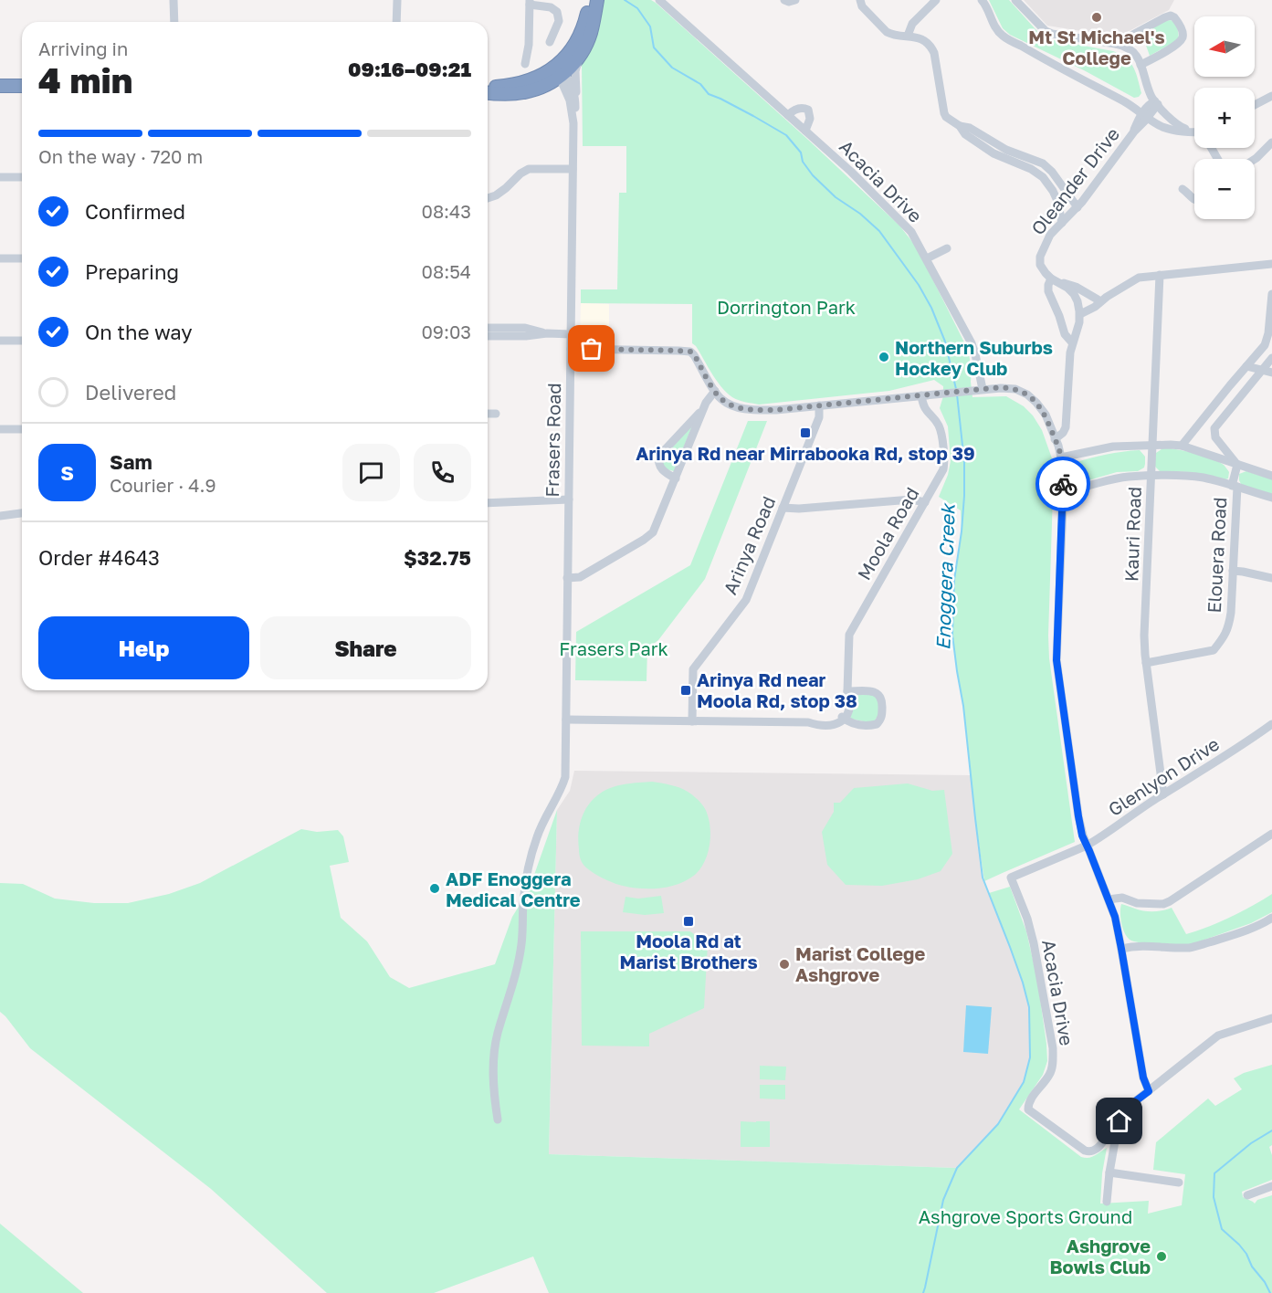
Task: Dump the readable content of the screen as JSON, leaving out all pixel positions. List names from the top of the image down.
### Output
{
  "streets": {
    "street": [
      "Acacia Drive",
      "Oleander Drive",
      "Frasers Road",
      "Moola Road",
      "Kauri Road",
      "Arinya Road",
      "Elouera Road",
      "Glenlyon Drive"
    ]
  },
  "crossings": [
    ["Acacia Drive", "Glenlyon Drive"],
    ["Kauri Road", "Elouera Road"],
    ["Kauri Road", "Glenlyon Drive"]
  ],
  "water": ["Enoggera Creek"],
  "parks": ["Dorrington Park", "Frasers Park", "Ashgrove Sports Ground"],
  "places": {
    "other": [
      "Mt St Michael's College",
      "Northern Suburbs Hockey Club",
      "ADF Enoggera Medical Centre",
      "Marist College Ashgrove",
      "Ashgrove Bowls Club"
    ],
    "transit": ["Arinya Rd near Mirrabooka Rd, stop 39", "Arinya Rd near Moola Rd, stop 38", "Moola Rd at Marist Brothers"]
  },
  "north": "left",
  "page": {
    "map_buttons": ["+", "−"],
    "heading": ["4 min", "Arriving in", "09:16–09:21"],
    "panel": [
      "Sam",
      "Courier · 4.9",
      "Order #4643",
      "$32.75"
    ],
    "bar": "On the way · 720 m",
    "list": [
      ["Confirmed", "08:43"],
      ["Preparing", "08:54"],
      ["On the way", "09:03"],
      "Delivered"
    ],
    "round": "S",
    "buttons": ["Help", "Share"]
  }
}
